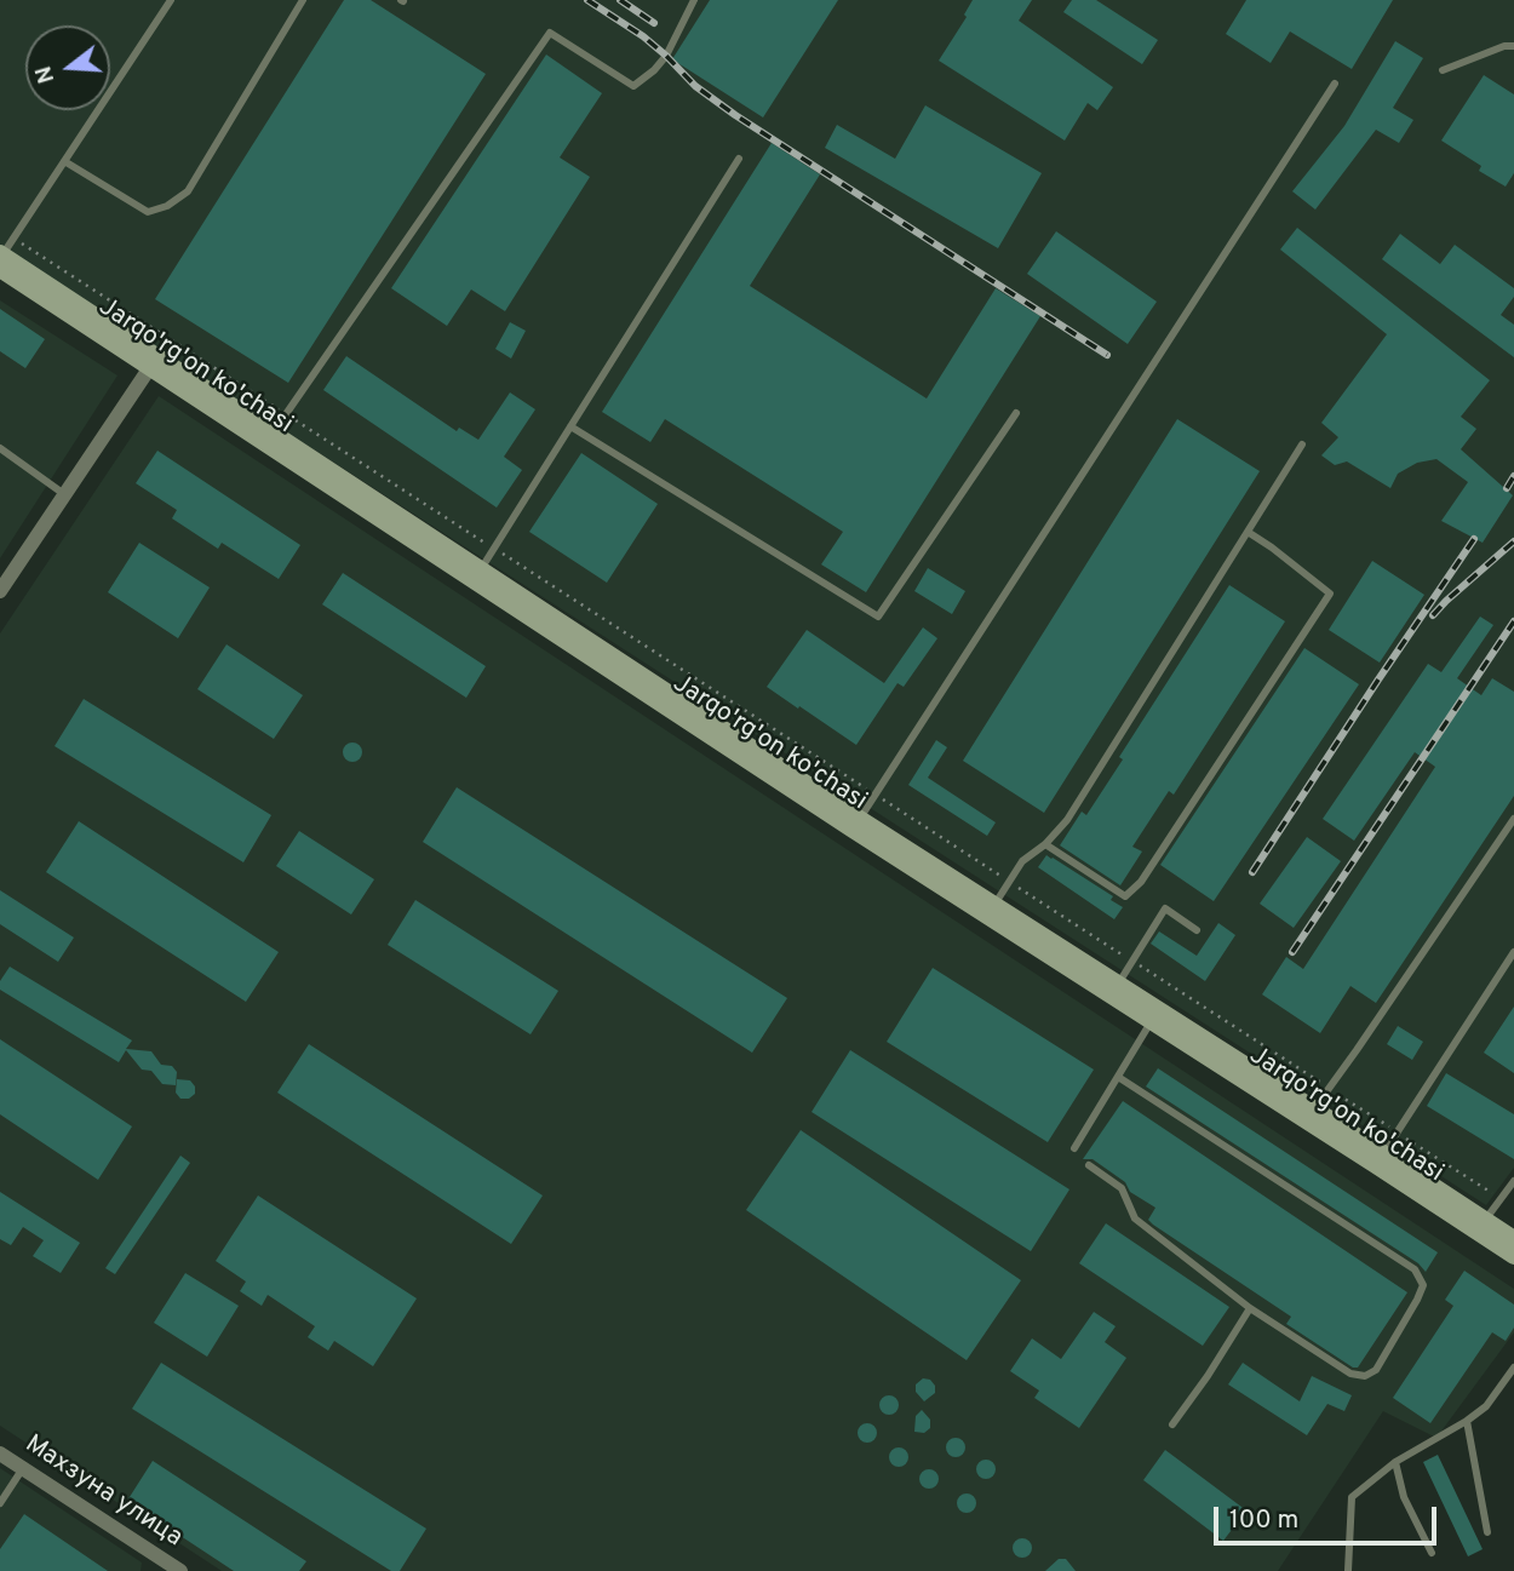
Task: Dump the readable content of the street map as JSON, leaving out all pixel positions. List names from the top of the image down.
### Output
{
  "streets": {
    "main road": ["Jarqo'rg'on ko'chasi"],
    "street": ["Махзуна улица"]
  },
  "scale_bar": "100 m",
  "north": "left"
}
